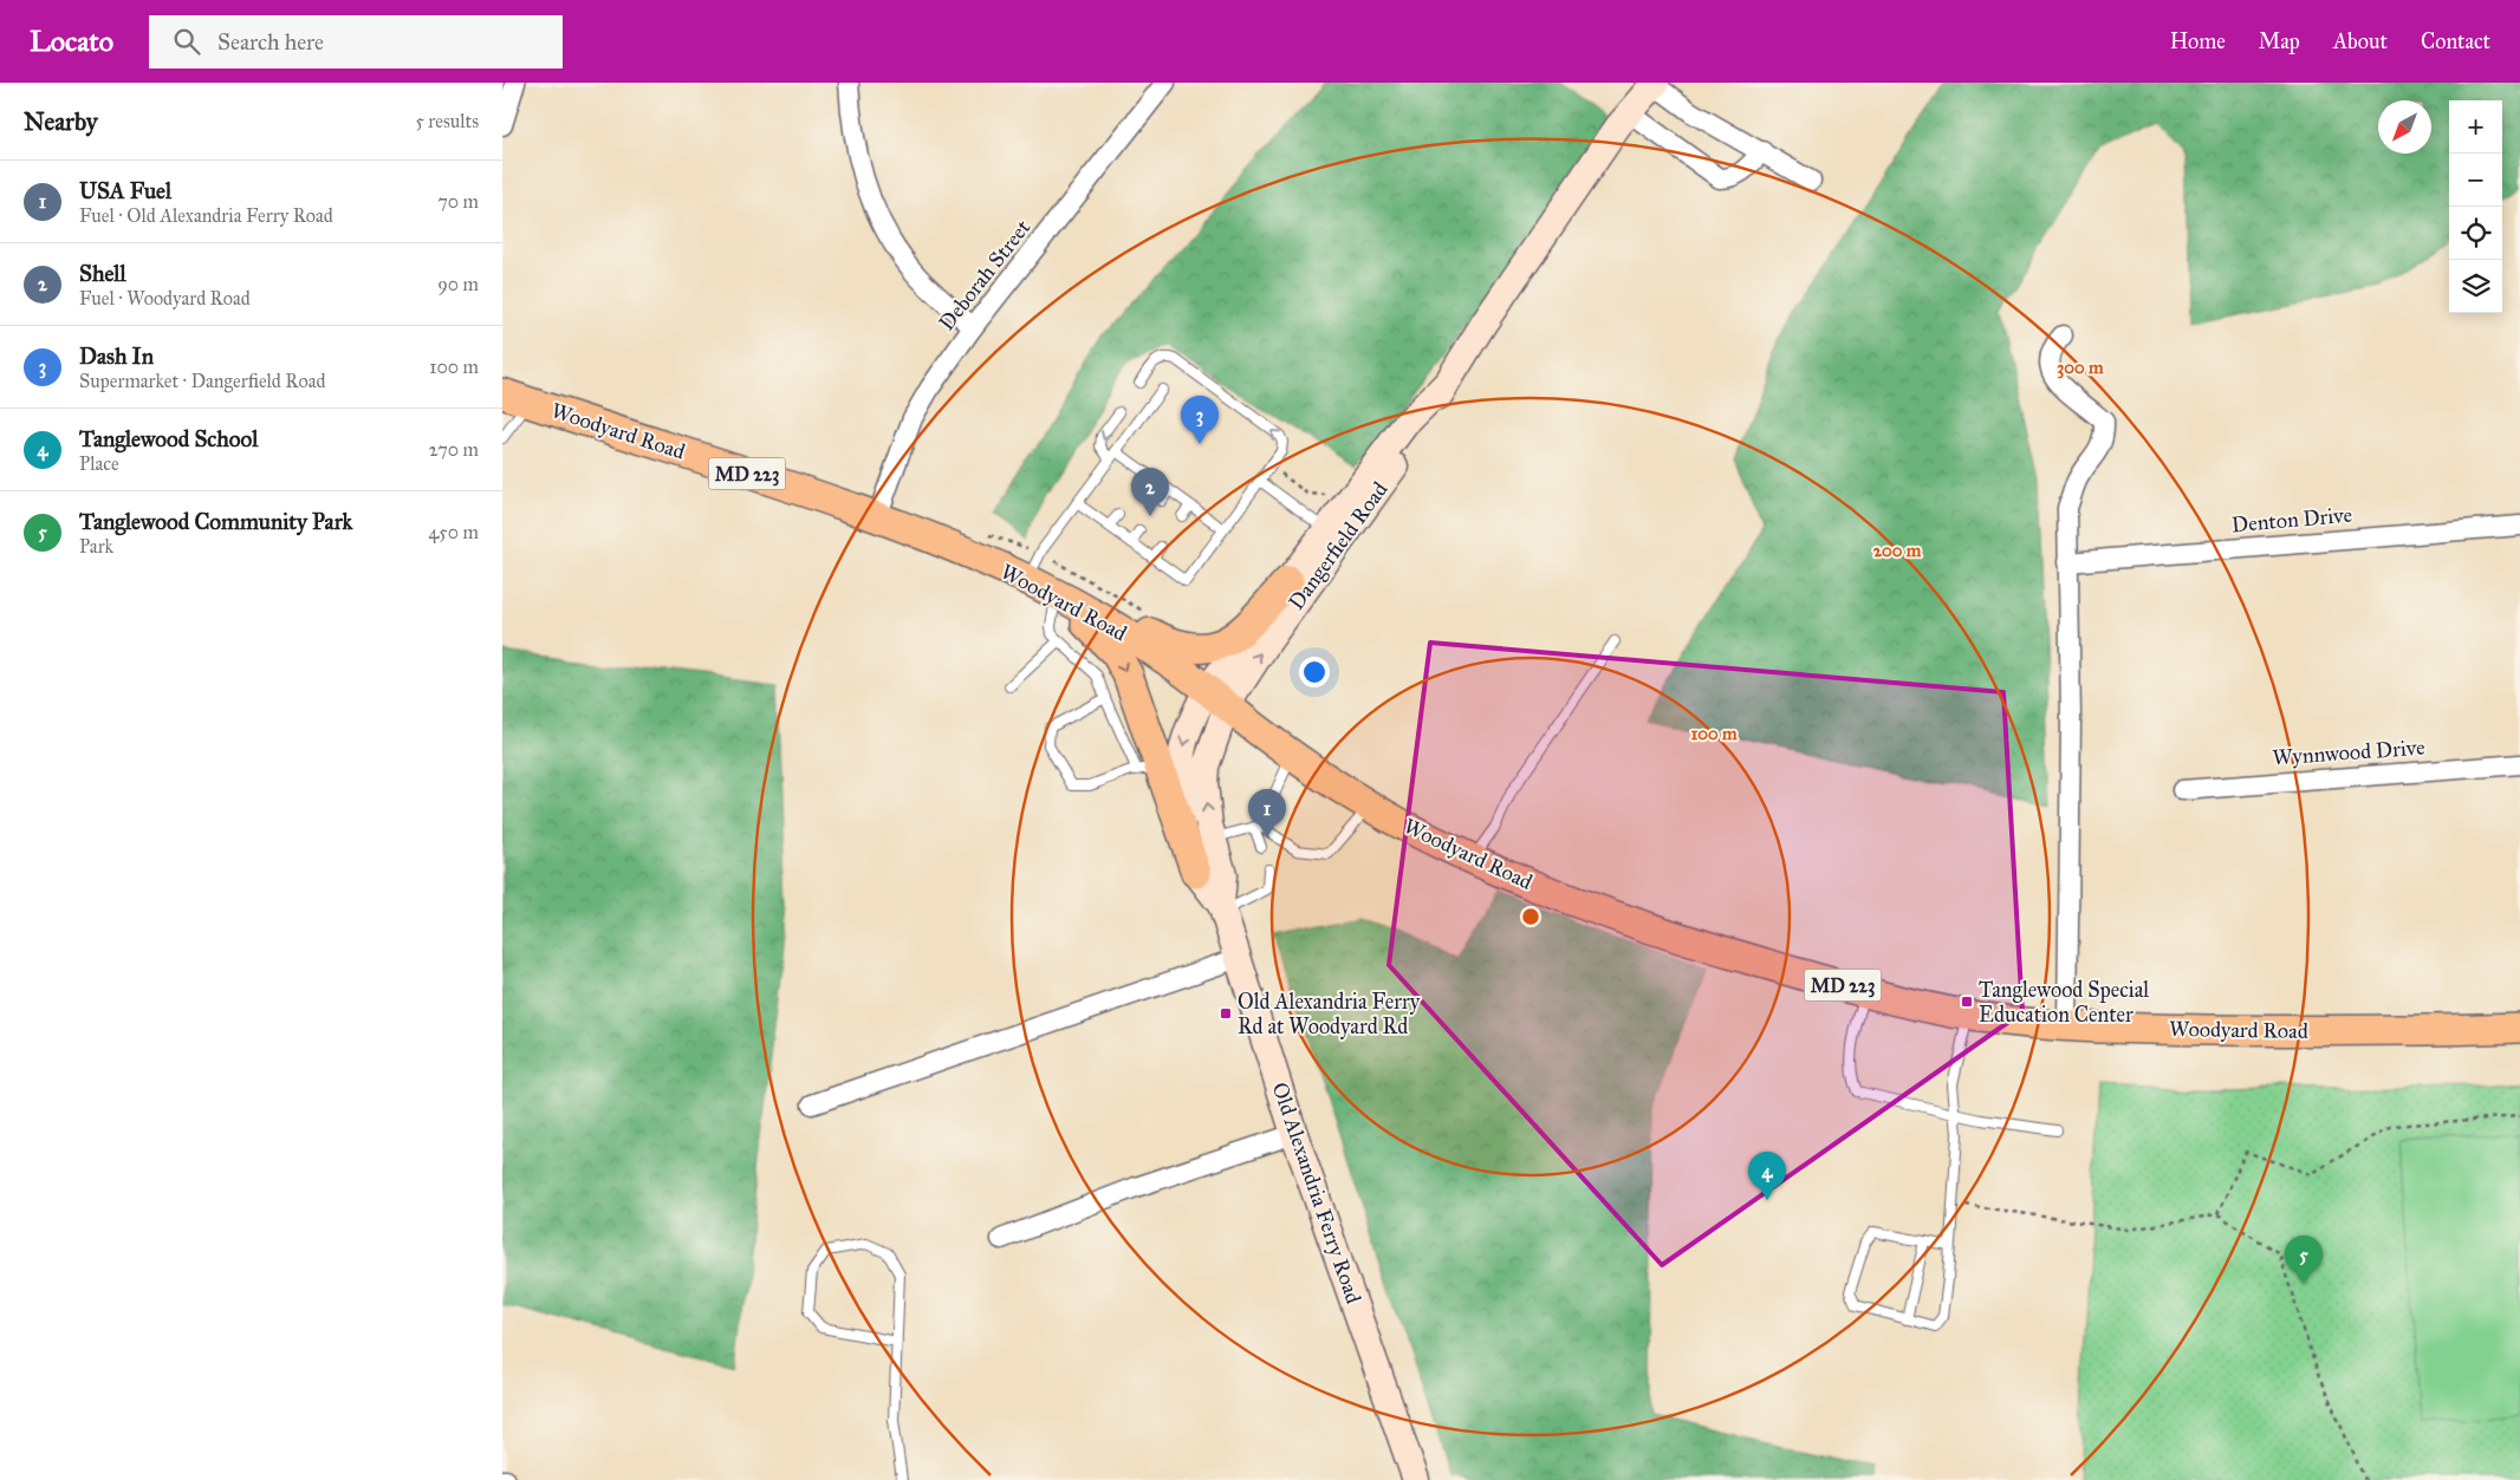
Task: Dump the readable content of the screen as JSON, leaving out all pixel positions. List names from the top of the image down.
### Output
{
  "streets": {
    "main road": ["Woodyard Road", "MD 223"],
    "street": [
      "Deborah Street",
      "Denton Drive",
      "Dangerfield Road",
      "Wynnwood Drive",
      "Old Alexandria Ferry Road"
    ]
  },
  "crossings": [
    ["Deborah Street", "Woodyard Road"],
    ["Woodyard Road", "Dangerfield Road"],
    ["Woodyard Road", "Old Alexandria Ferry Road"],
    ["Dangerfield Road", "Old Alexandria Ferry Road"]
  ],
  "places": {
    "transit": ["Tanglewood Special Education Center", "Old Alexandria Ferry Rd at Woodyard Rd"]
  },
  "north": "bottom left",
  "page": {
    "header": "Locato",
    "search": "Search here",
    "nav": [
      "Home",
      "Map",
      "About",
      "Contact"
    ],
    "heading": ["Nearby", "5 results"],
    "map_buttons": ["+", "−"],
    "list": [
      {
        "mark": "1",
        "name": "USA Fuel",
        "note": "Fuel · Old Alexandria Ferry Road",
        "value": "70 m"
      },
      {
        "mark": "2",
        "name": "Shell",
        "note": "Fuel · Woodyard Road",
        "value": "90 m"
      },
      {
        "mark": "3",
        "name": "Dash In",
        "note": "Supermarket · Dangerfield Road",
        "value": "100 m"
      },
      {
        "mark": "4",
        "name": "Tanglewood School",
        "note": "Place",
        "value": "270 m"
      },
      {
        "mark": "5",
        "name": "Tanglewood Community Park",
        "note": "Park",
        "value": "450 m"
      }
    ],
    "pins": [
      "3",
      "2",
      "1",
      "4",
      "5"
    ]
  },
  "rings": ["300 m", "200 m", "100 m"]
}
